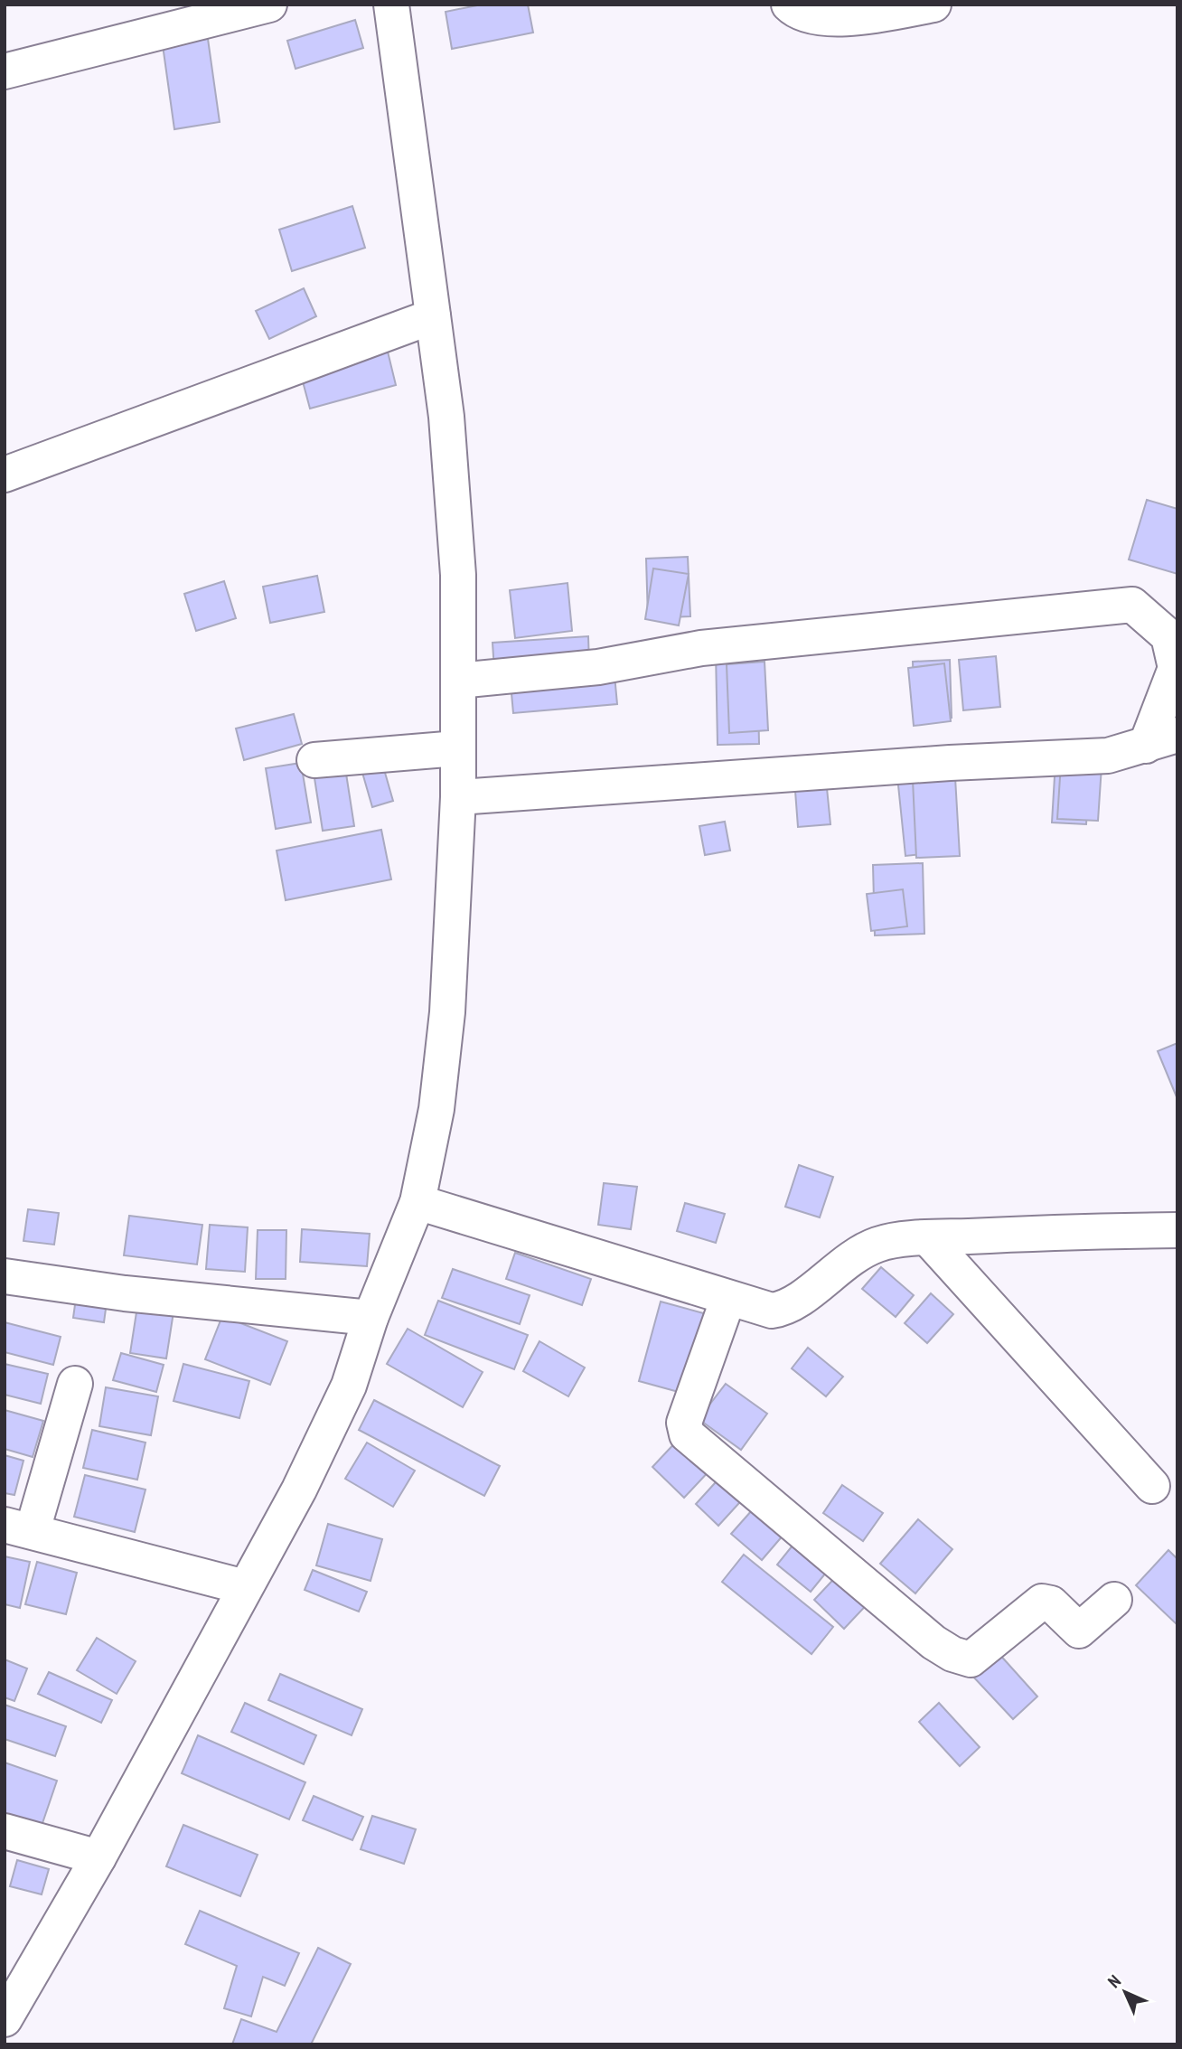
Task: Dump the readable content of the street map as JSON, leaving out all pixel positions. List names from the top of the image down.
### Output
{
  "north": "top left"
}
